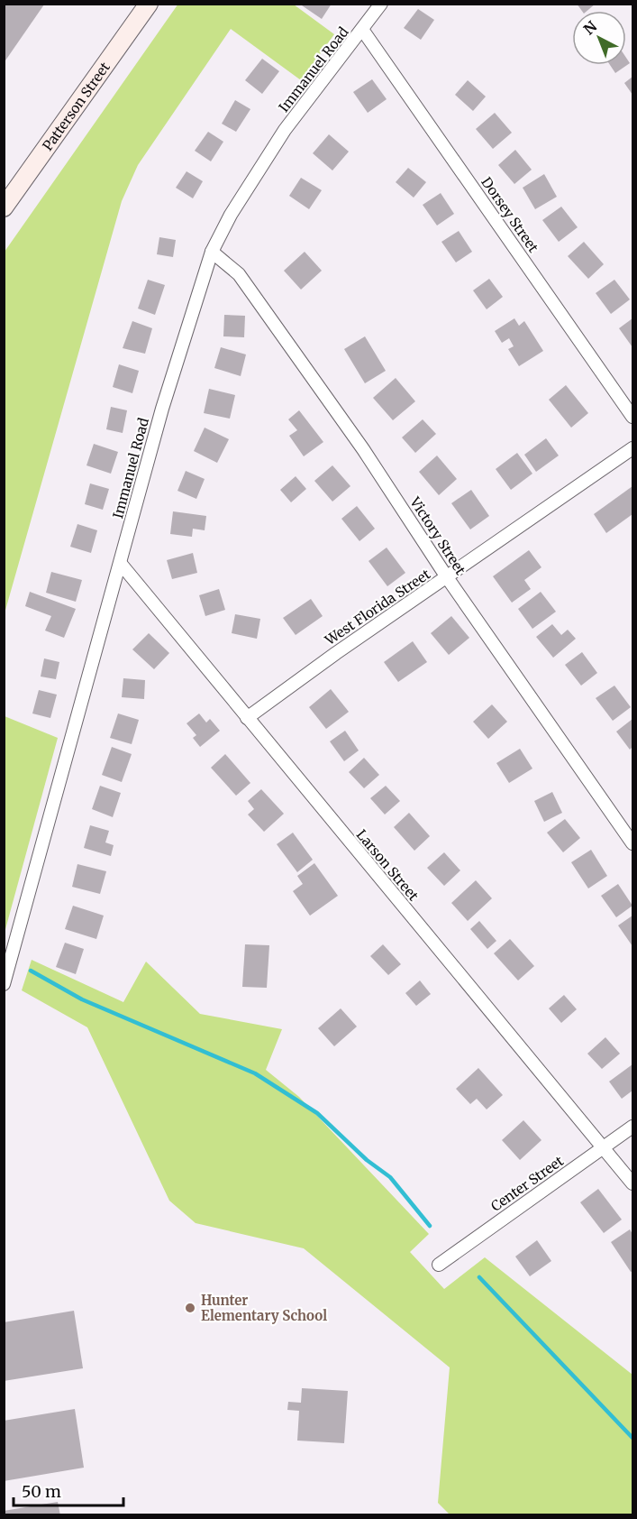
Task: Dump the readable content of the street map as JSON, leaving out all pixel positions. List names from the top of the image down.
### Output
{
  "streets": {
    "main road": ["Patterson Street"],
    "street": [
      "Immanuel Road",
      "Dorsey Street",
      "Victory Street",
      "West Florida Street",
      "Larson Street",
      "Center Street"
    ]
  },
  "crossings": [
    ["Immanuel Road", "Dorsey Street"],
    ["Immanuel Road", "Victory Street"],
    ["Immanuel Road", "Larson Street"],
    ["Victory Street", "West Florida Street"],
    ["West Florida Street", "Larson Street"],
    ["Larson Street", "Center Street"]
  ],
  "places": ["Hunter Elementary School"],
  "scale_bar": "50 m",
  "north": "top left"
}
